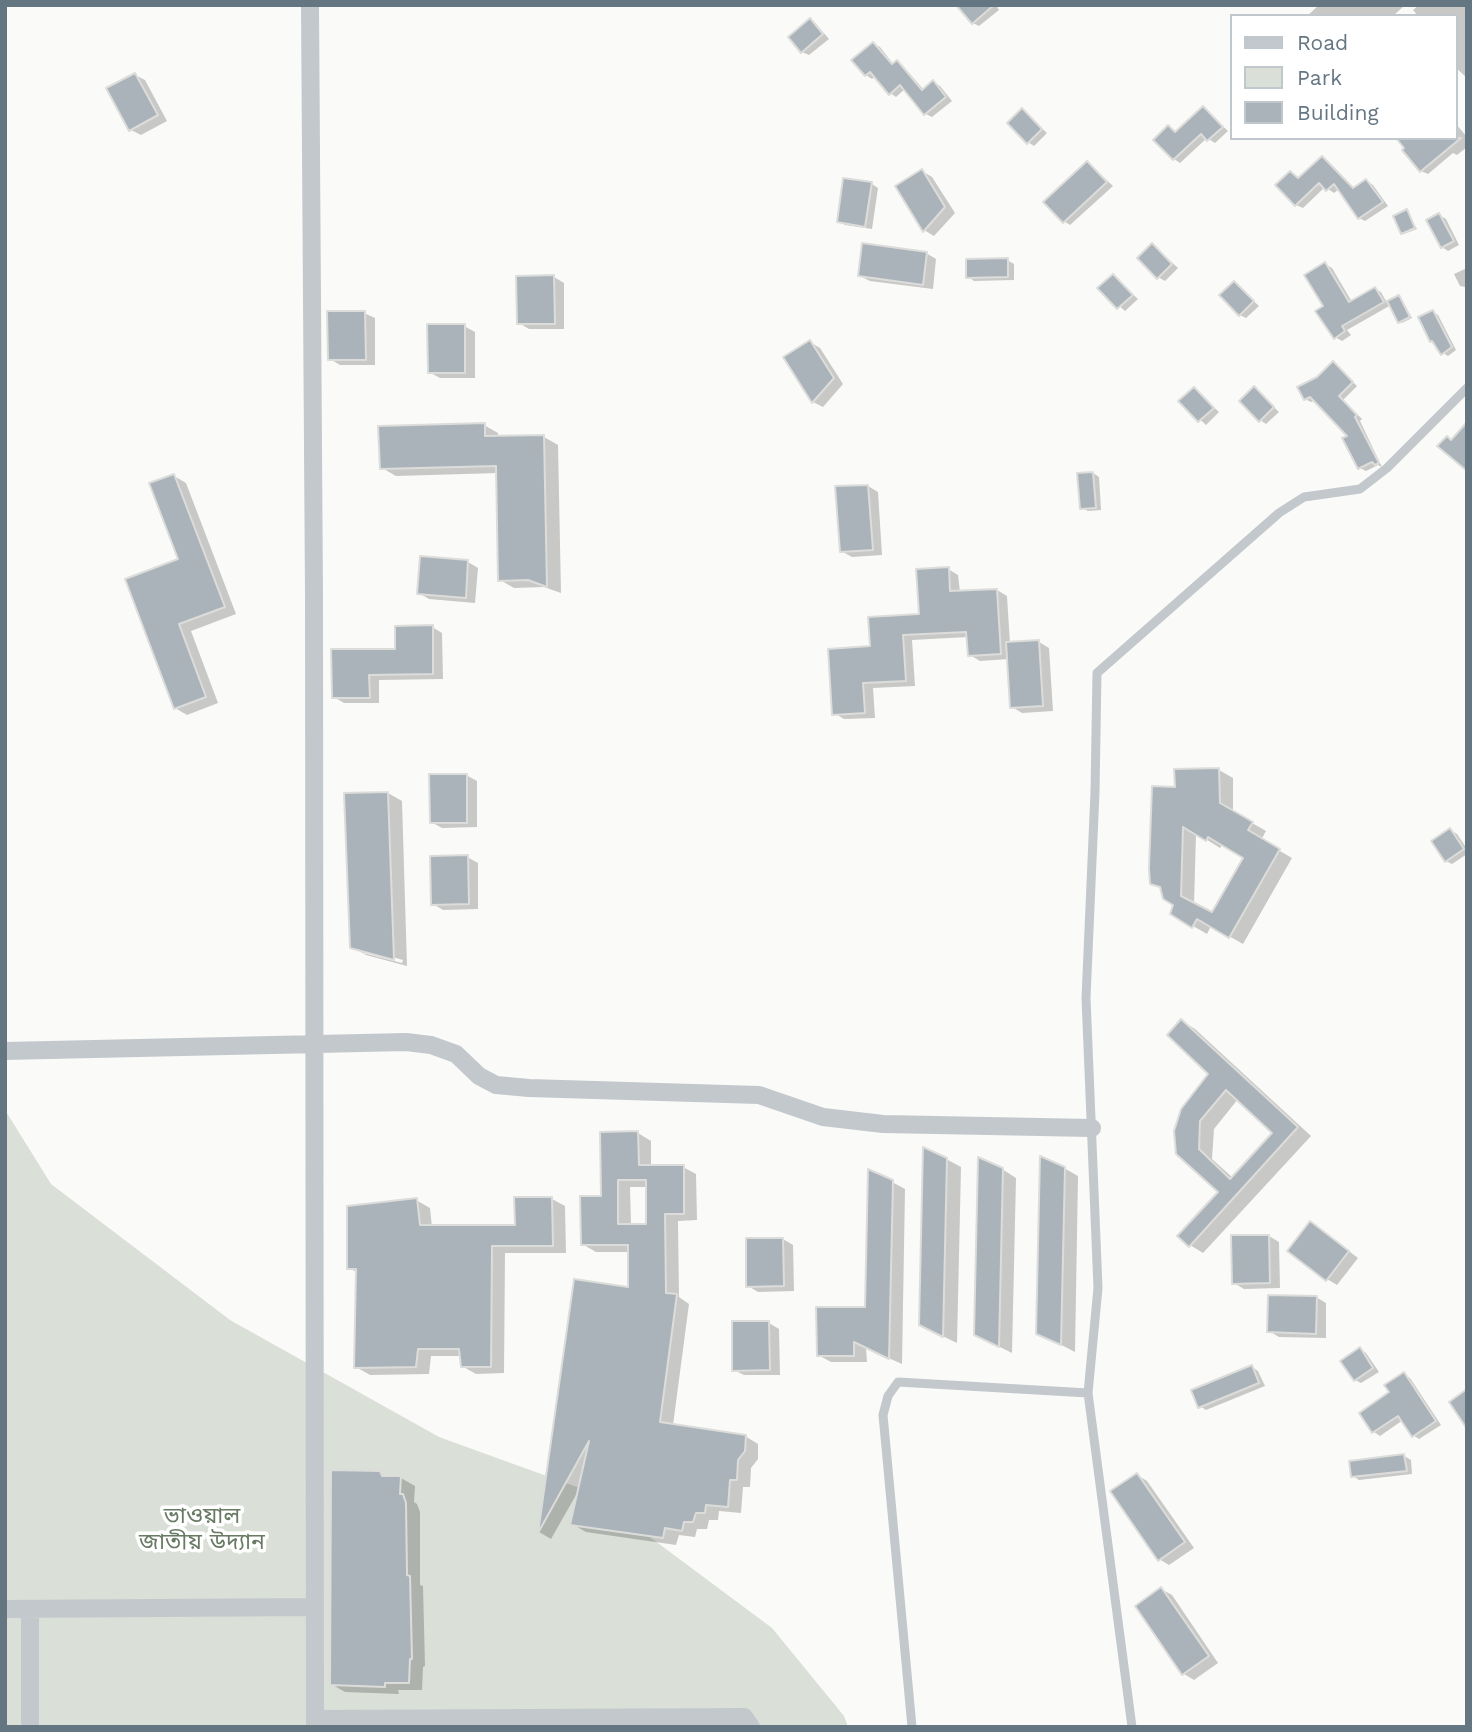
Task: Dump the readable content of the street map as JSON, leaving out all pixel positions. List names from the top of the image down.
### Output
{
  "parks": ["ভাওয়াল জাতীয় উদ্যান"],
  "legend": ["Road", "Park", "Building"]
}
